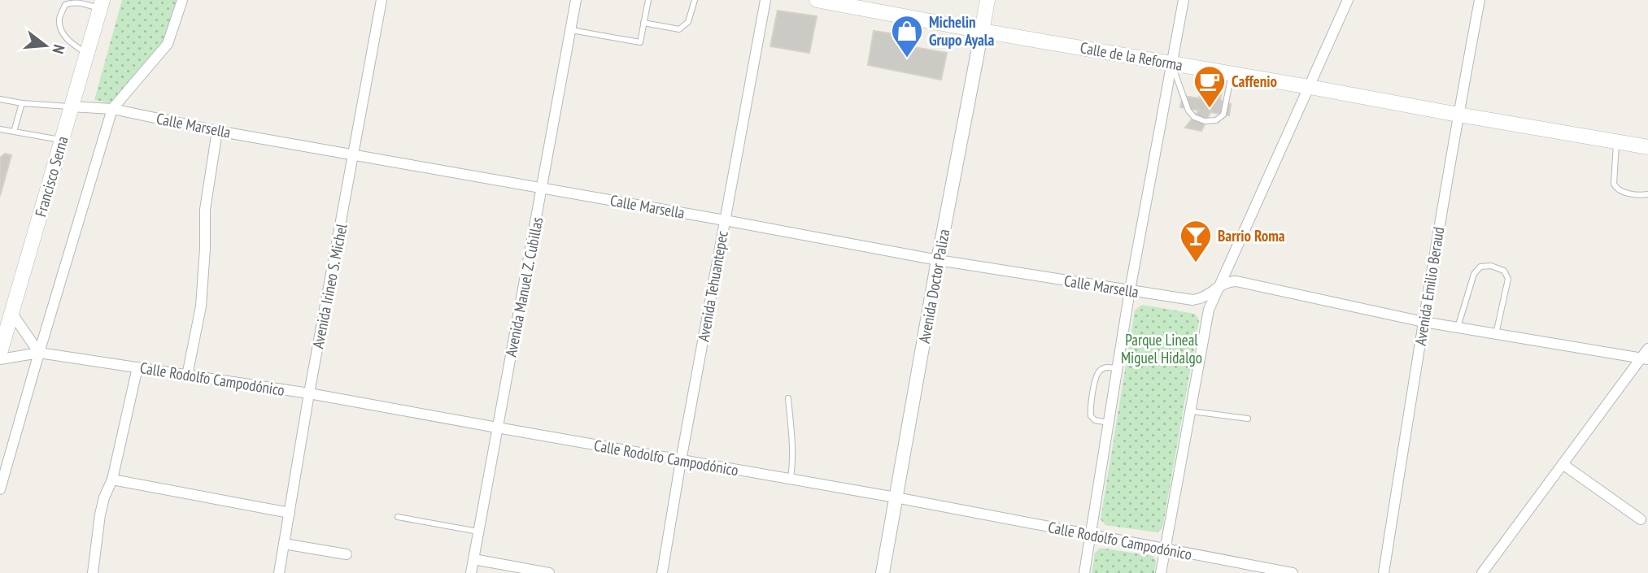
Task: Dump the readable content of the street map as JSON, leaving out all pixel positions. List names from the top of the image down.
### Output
{
  "streets": {
    "main road": ["Calle de la Reforma", "Francisco Serna", "Avenida Doctor Paliza"],
    "street": [
      "Calle Marsella",
      "Avenida Irineo S. Michel",
      "Avenida Tehuantepec",
      "Avenida Emilio Beraud",
      "Avenida Manuel Z. Cubillas",
      "Calle Rodolfo Campodónico"
    ]
  },
  "crossings": [
    ["Calle de la Reforma", "Avenida Doctor Paliza"],
    ["Calle de la Reforma", "Avenida Emilio Beraud"],
    ["Calle Marsella", "Francisco Serna"],
    ["Calle Marsella", "Avenida Irineo S. Michel"],
    ["Calle Marsella", "Avenida Tehuantepec"],
    ["Calle Marsella", "Avenida Doctor Paliza"],
    ["Calle Marsella", "Avenida Manuel Z. Cubillas"],
    ["Avenida Irineo S. Michel", "Calle Rodolfo Campodónico"],
    ["Avenida Tehuantepec", "Calle Rodolfo Campodónico"],
    ["Avenida Doctor Paliza", "Calle Rodolfo Campodónico"],
    ["Avenida Manuel Z. Cubillas", "Calle Rodolfo Campodónico"]
  ],
  "parks": ["Parque Lineal Miguel Hidalgo"],
  "places": {
    "shop": ["Michelin Grupo Ayala"],
    "cafe": ["Caffenio"],
    "bar": ["Barrio Roma"]
  },
  "north": "right"
}
